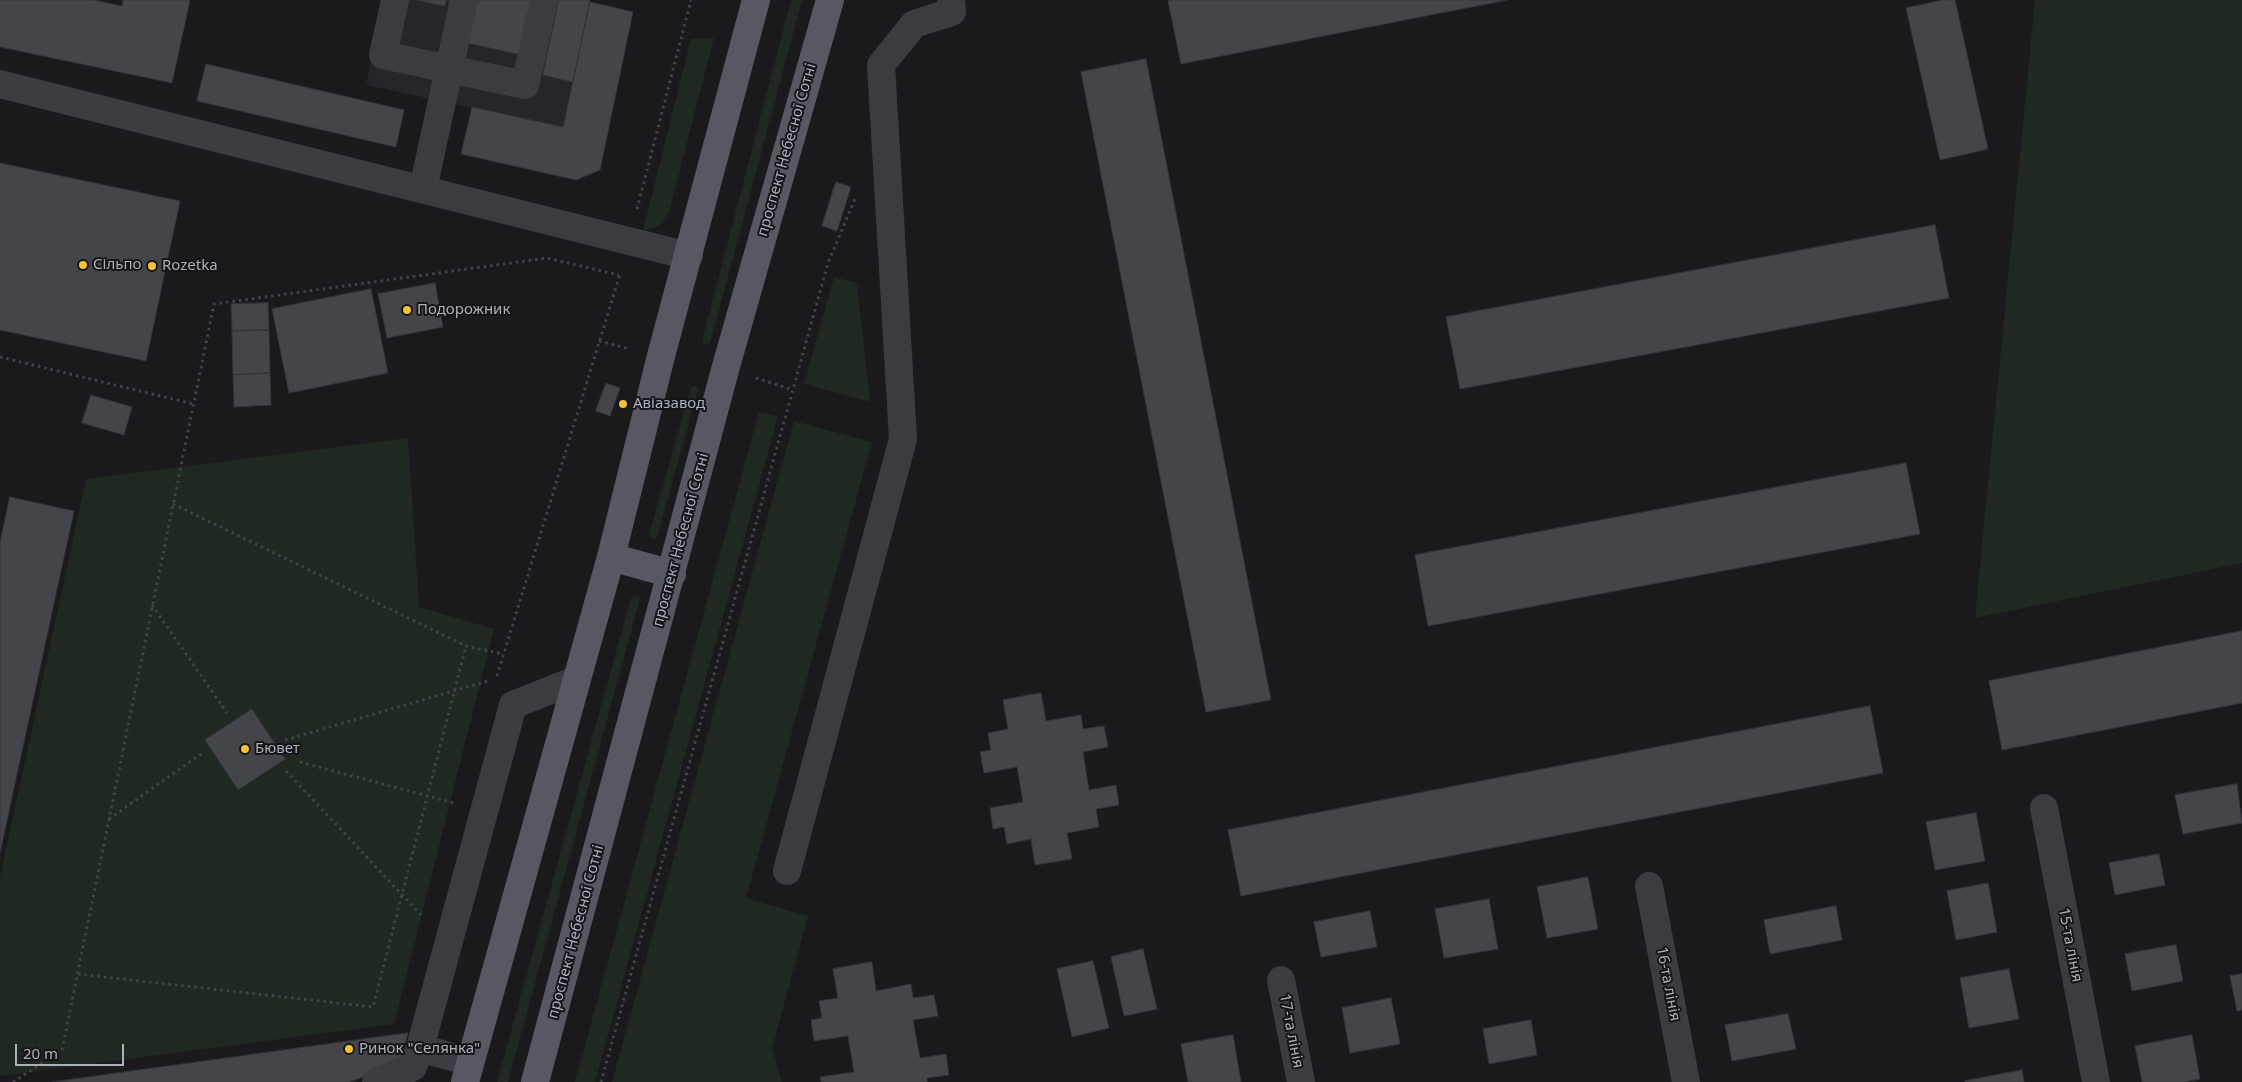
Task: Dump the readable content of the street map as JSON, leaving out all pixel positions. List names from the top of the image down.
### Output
{
  "streets": {
    "main road": ["проспект Небесної Сотні"],
    "street": ["15-та лінія", "16-та лінія", "17-та лінія"]
  },
  "places": [
    "Сільпо",
    "Rozetka",
    "Подорожник",
    "Авіазавод",
    "Бювет",
    "Ринок \"Селянка\""
  ],
  "scale_bar": "20 m"
}
